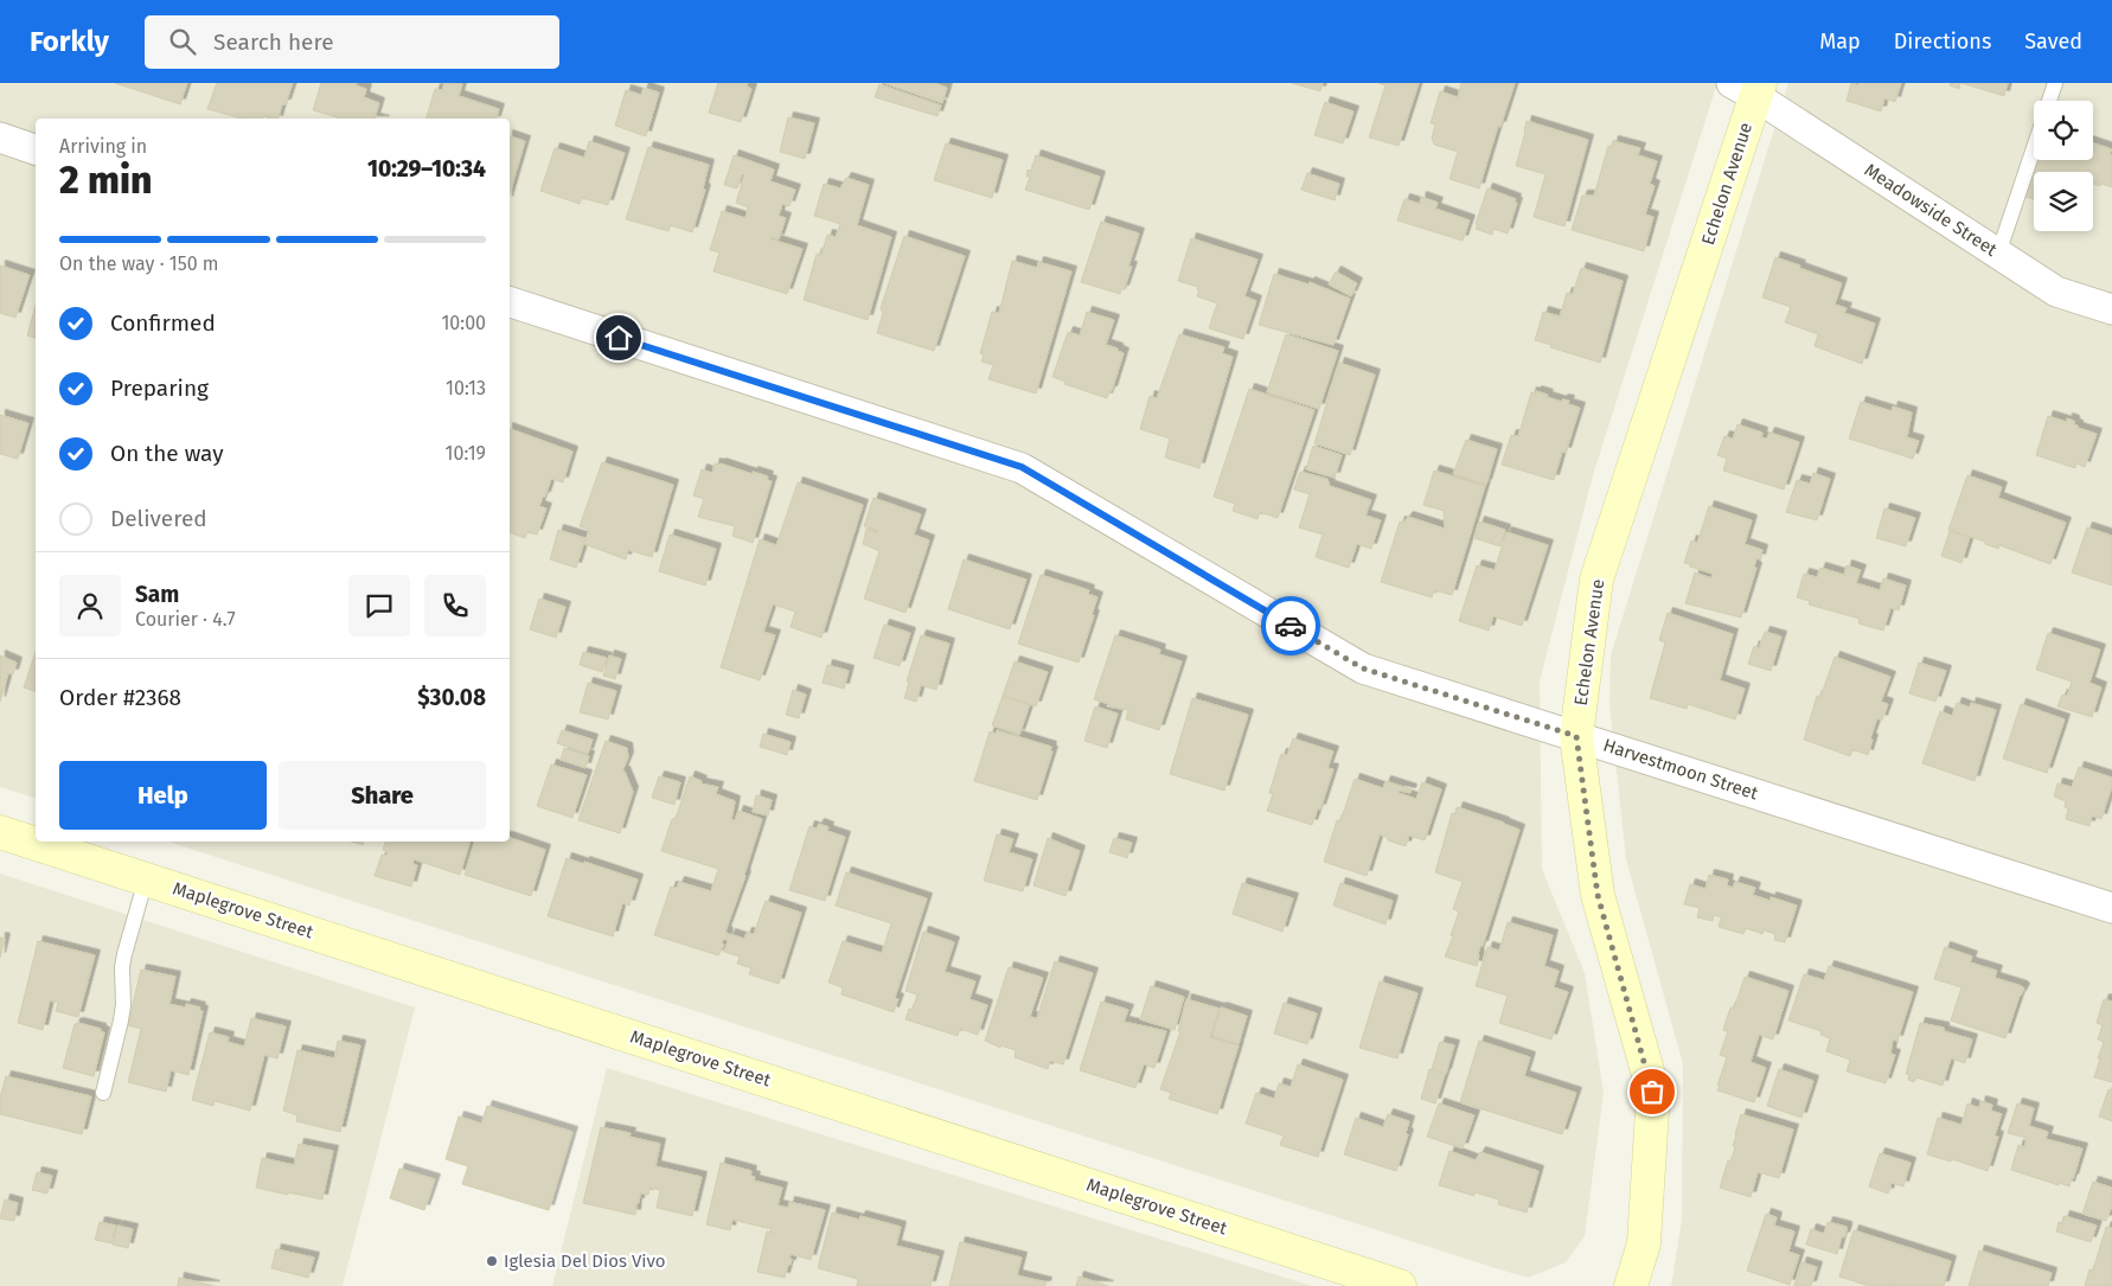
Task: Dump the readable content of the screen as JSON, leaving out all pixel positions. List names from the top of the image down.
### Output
{
  "streets": {
    "street": [
      "Echelon Avenue",
      "Meadowside Street",
      "Harvestmoon Street",
      "Maplegrove Street"
    ]
  },
  "crossings": [
    ["Echelon Avenue", "Meadowside Street"],
    ["Echelon Avenue", "Harvestmoon Street"]
  ],
  "places": ["Iglesia Del Dios Vivo"],
  "page": {
    "header": "Forkly",
    "search": "Search here",
    "nav": ["Map", "Directions", "Saved"],
    "heading": ["2 min", "Arriving in", "10:29–10:34"],
    "panel": [
      "Sam",
      "Courier · 4.7",
      "Order #2368",
      "$30.08"
    ],
    "bar": "On the way · 150 m",
    "list": [
      ["Confirmed", "10:00"],
      ["Preparing", "10:13"],
      ["On the way", "10:19"],
      "Delivered"
    ],
    "buttons": ["Help", "Share"]
  }
}
